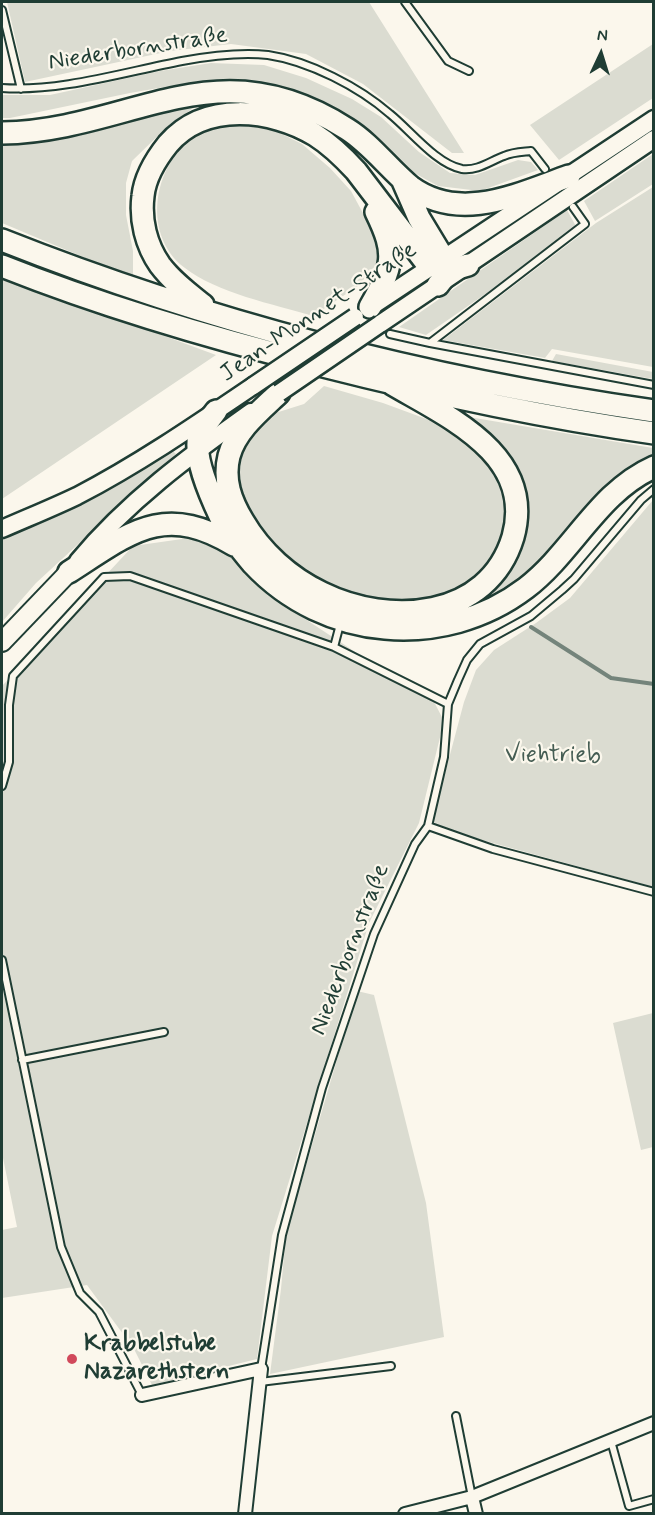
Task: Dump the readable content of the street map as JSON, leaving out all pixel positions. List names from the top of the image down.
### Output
{
  "streets": {
    "main road": ["Jean-Monnet-Straße"],
    "street": ["Niederbornstraße"]
  },
  "parks": ["Viehtrieb"],
  "places": ["Krabbelstube Nazarethstern"],
  "north": "top"
}
